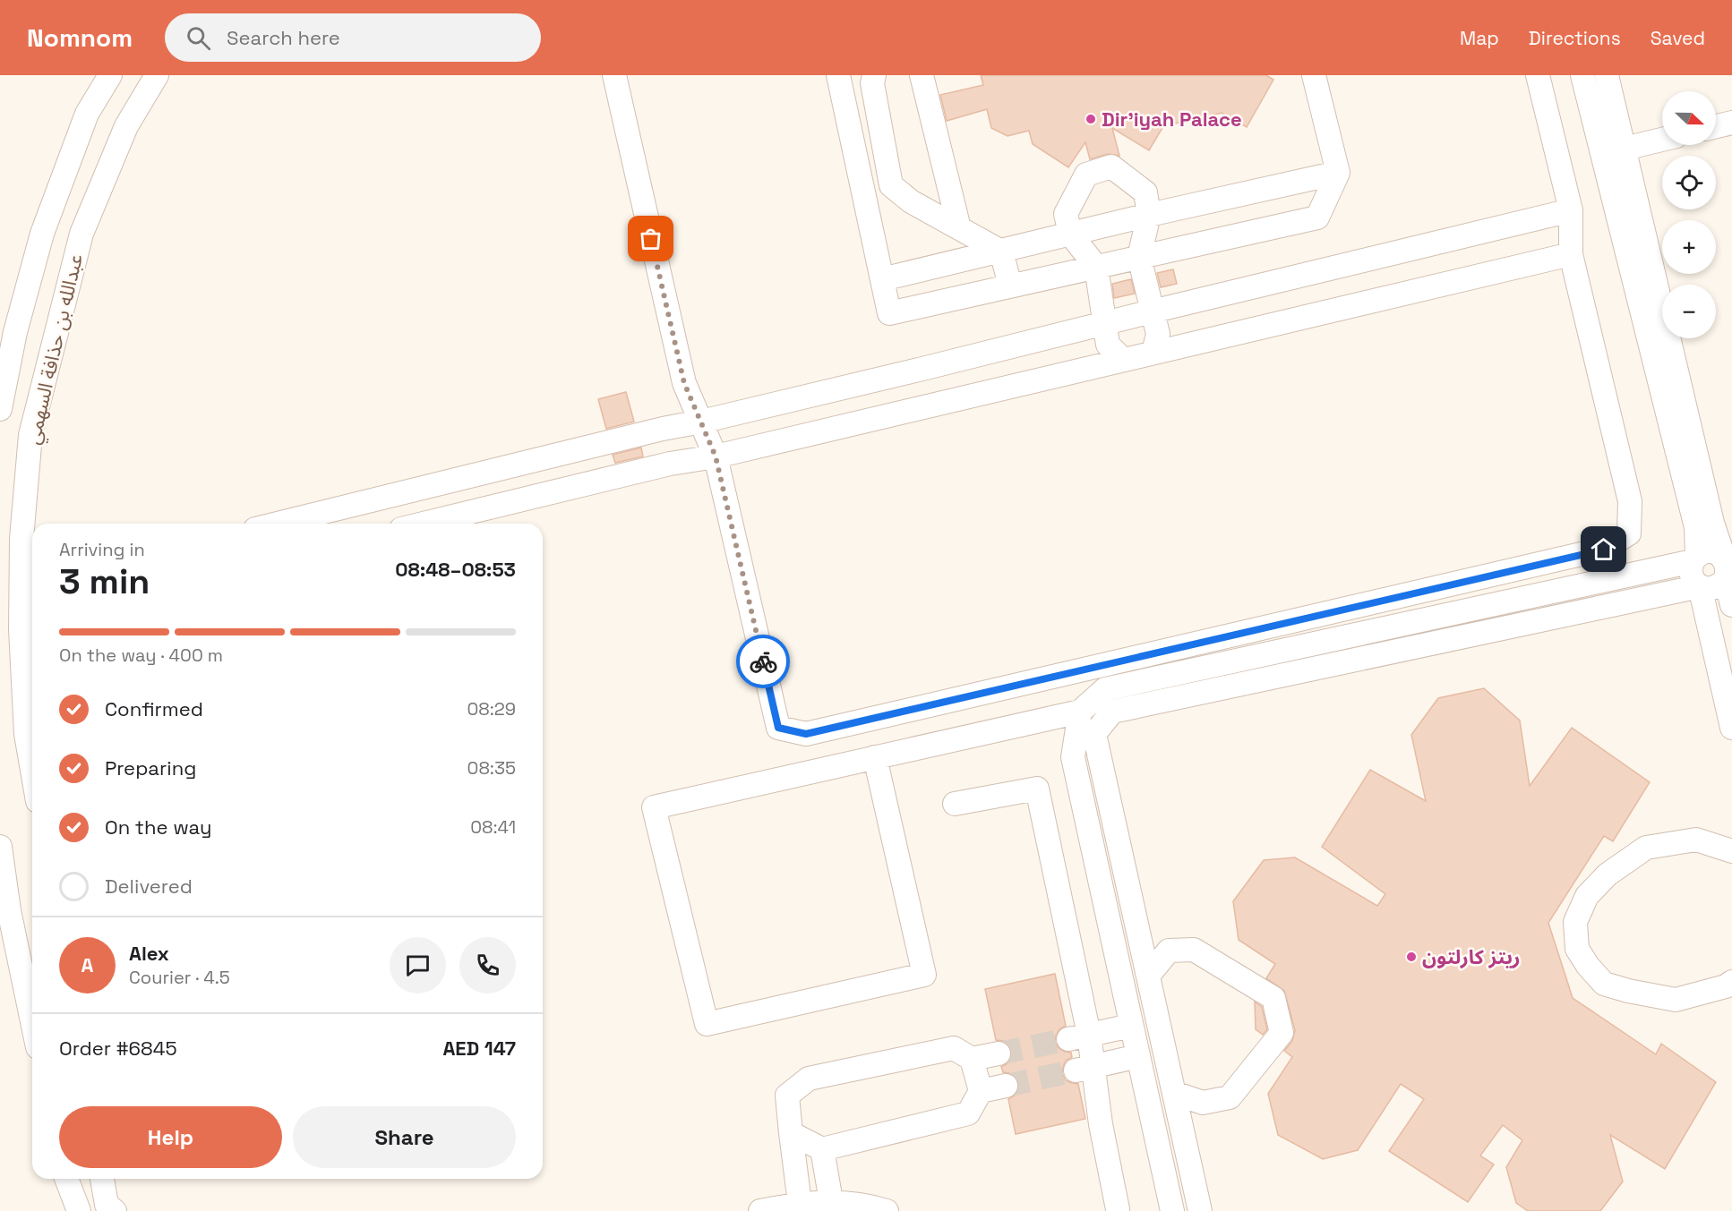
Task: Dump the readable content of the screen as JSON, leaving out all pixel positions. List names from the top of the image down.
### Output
{
  "streets": {
    "street": ["عبدالله بن حذافة السهمي"]
  },
  "places": ["Dir'iyah Palace", "ريتز كارلتون"],
  "north": "right",
  "page": {
    "header": "Nomnom",
    "search": "Search here",
    "nav": ["Map", "Directions", "Saved"],
    "map_buttons": ["+", "−"],
    "heading": ["3 min", "Arriving in", "08:48–08:53"],
    "panel": [
      "Alex",
      "Courier · 4.5",
      "Order #6845",
      "AED 147"
    ],
    "bar": "On the way · 400 m",
    "list": [
      ["Confirmed", "08:29"],
      ["Preparing", "08:35"],
      ["On the way", "08:41"],
      "Delivered"
    ],
    "round": "A",
    "buttons": ["Help", "Share"]
  }
}
